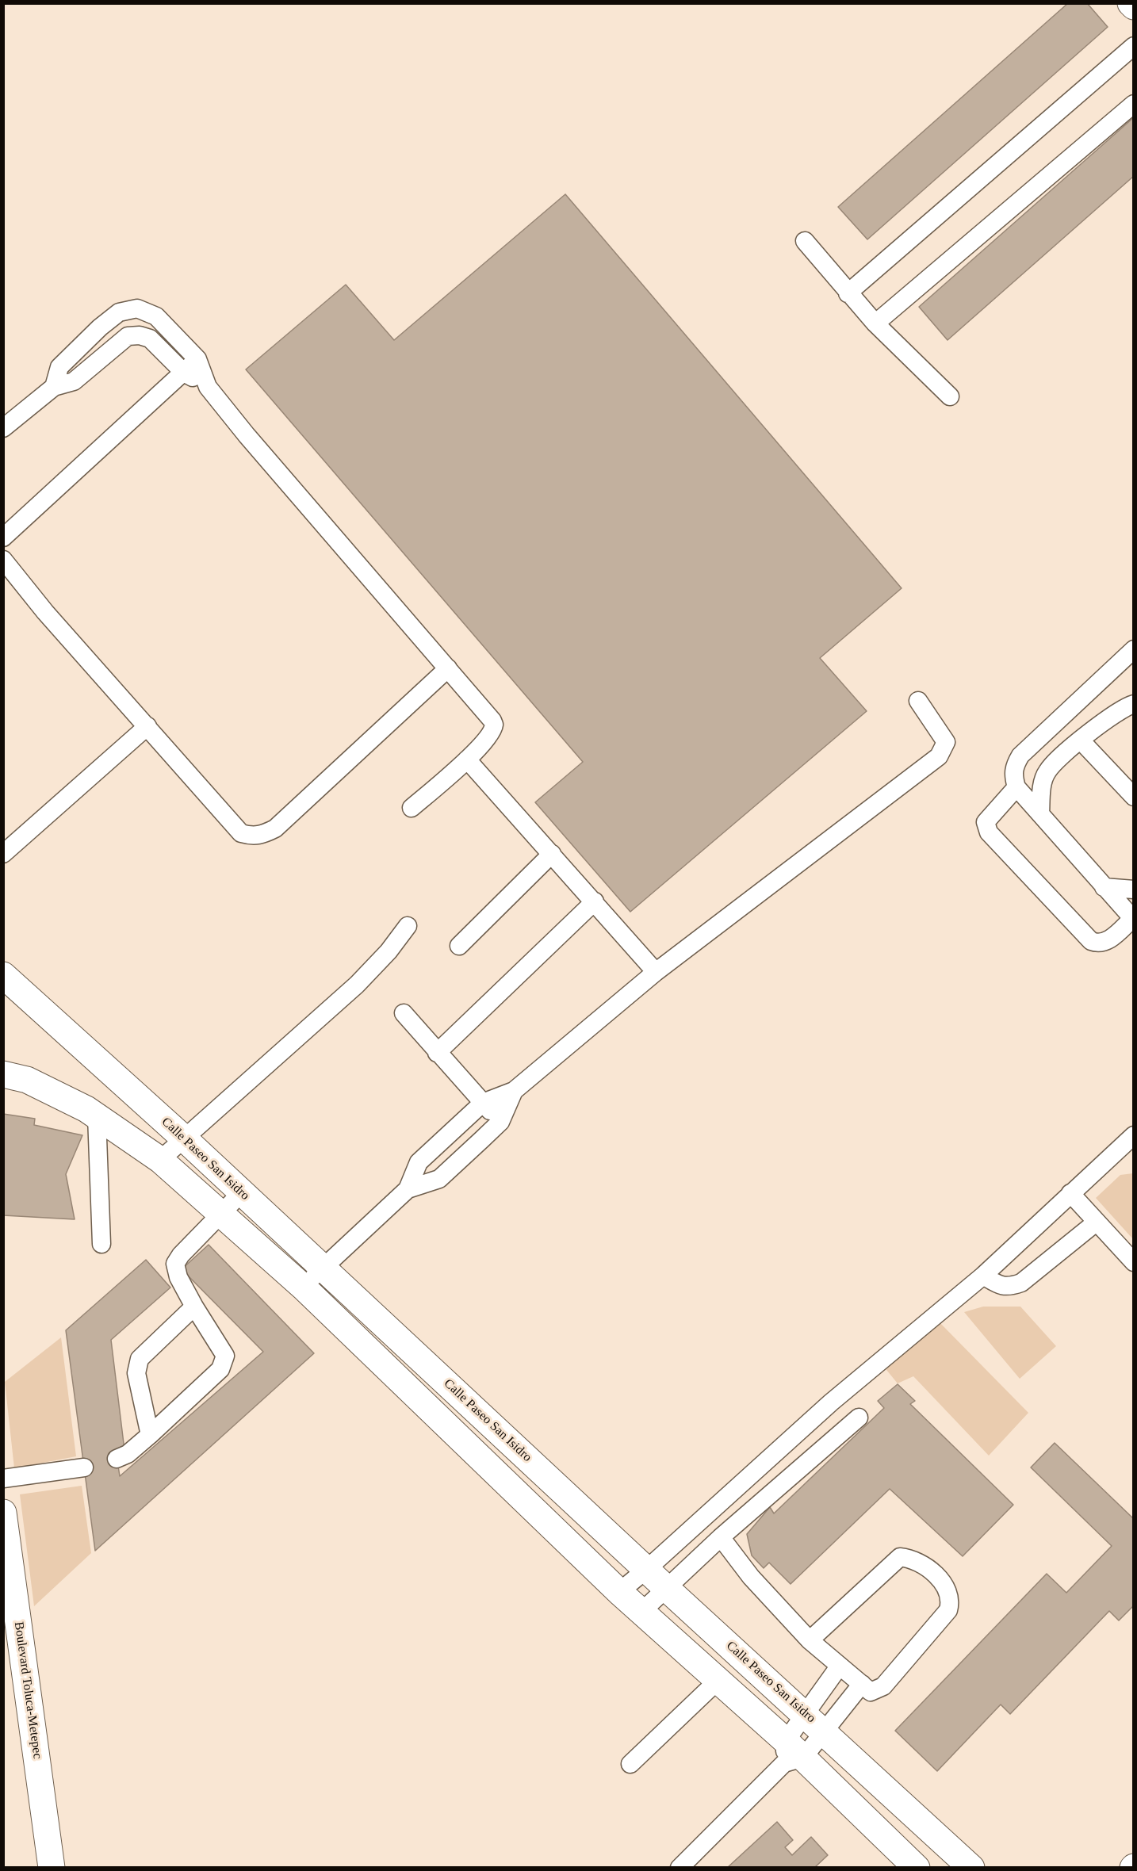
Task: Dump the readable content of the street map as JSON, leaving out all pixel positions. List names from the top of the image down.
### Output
{
  "streets": {
    "main road": ["Calle Paseo San Isidro", "Boulevard Toluca-Metepec"]
  }
}
